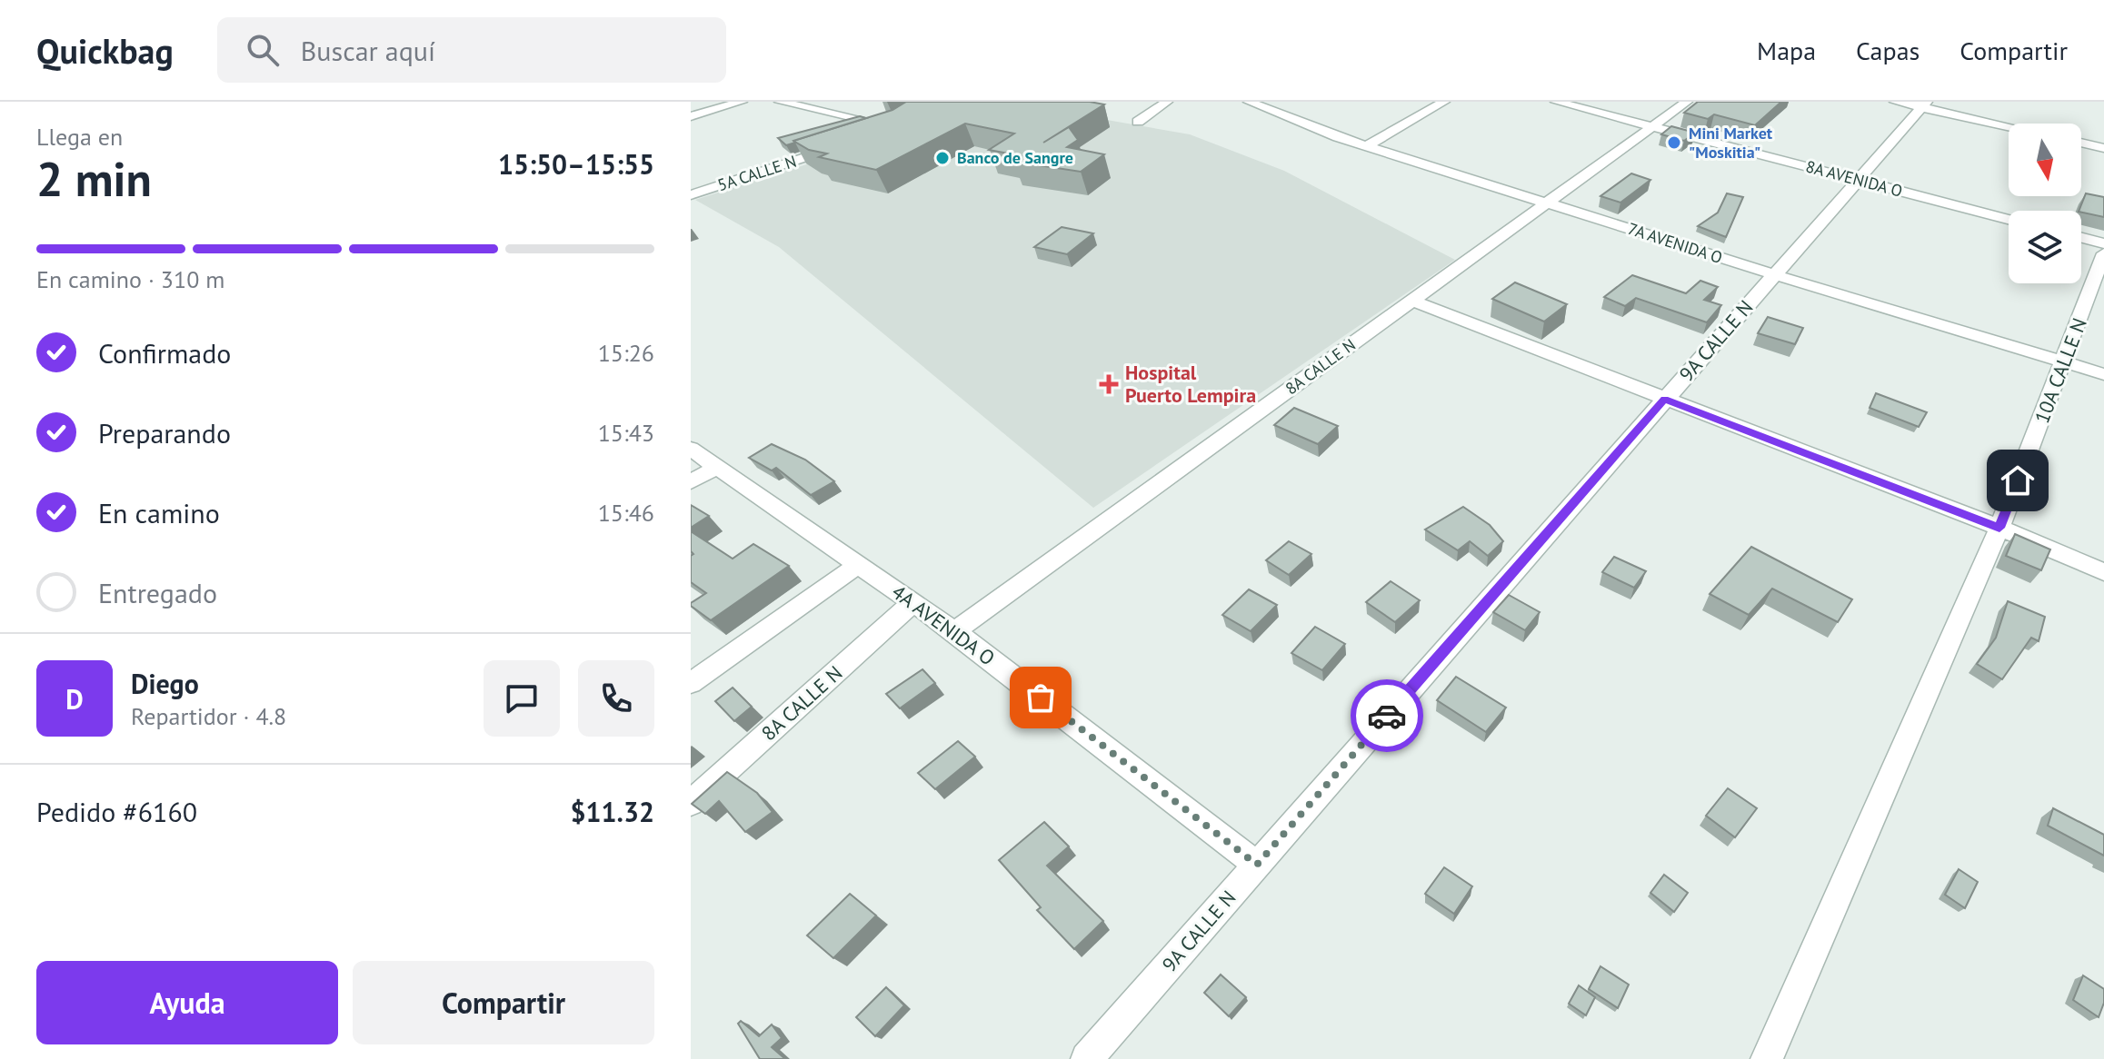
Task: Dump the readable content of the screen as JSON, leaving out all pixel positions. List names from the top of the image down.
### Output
{
  "streets": {
    "street": [
      "5A CALLE N",
      "8A AVENIDA O",
      "7A AVENIDA O",
      "9A CALLE N",
      "8A CALLE N",
      "10A CALLE N",
      "4A AVENIDA O"
    ]
  },
  "crossings": [
    ["8A AVENIDA O", "9A CALLE N"],
    ["8A AVENIDA O", "8A CALLE N"],
    ["7A AVENIDA O", "9A CALLE N"],
    ["7A AVENIDA O", "8A CALLE N"],
    ["7A AVENIDA O", "10A CALLE N"],
    ["9A CALLE N", "4A AVENIDA O"],
    ["8A CALLE N", "4A AVENIDA O"]
  ],
  "places": {
    "other": ["Mini Market \"Moskitia\"", "Banco de Sangre"],
    "health": ["Hospital Puerto Lempira"]
  },
  "north": "bottom",
  "page": {
    "header": "Quickbag",
    "search": "Buscar aquí",
    "nav": ["Mapa", "Capas", "Compartir"],
    "heading": ["2 min", "Llega en", "15:50–15:55"],
    "panel": [
      "Diego",
      "Repartidor · 4.8",
      "Pedido #6160",
      "$11.32"
    ],
    "bar": "En camino · 310 m",
    "list": [
      ["Confirmado", "15:26"],
      ["Preparando", "15:43"],
      ["En camino", "15:46"],
      "Entregado"
    ],
    "round": "D",
    "buttons": ["Ayuda", "Compartir"]
  }
}
